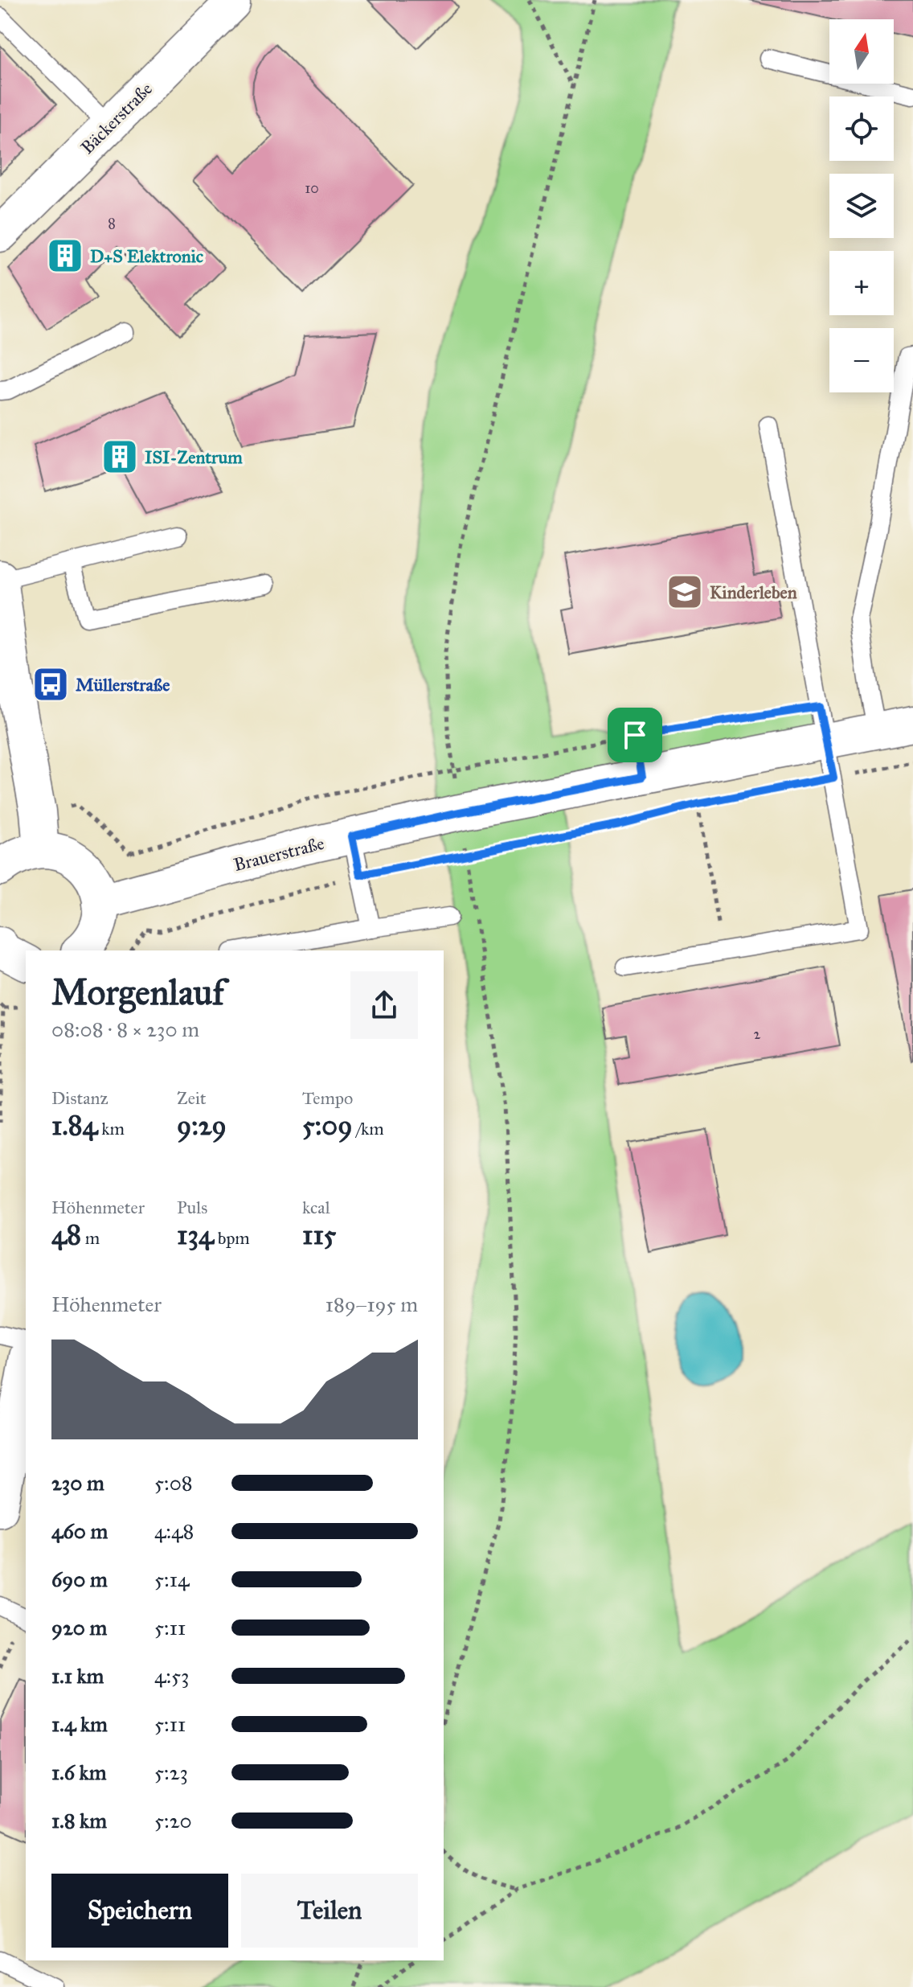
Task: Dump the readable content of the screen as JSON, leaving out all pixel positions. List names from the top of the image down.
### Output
{
  "streets": {
    "street": ["Bäckerstraße", "Brauerstraße"]
  },
  "places": {
    "building": ["D+S Elektronic", "ISI-Zentrum"],
    "school or university": ["Kinderleben"],
    "bus stop": ["Müllerstraße"]
  },
  "house_numbers": ["10", "8", "2"],
  "north": "top",
  "page": {
    "map_buttons": ["+", "−"],
    "heading": ["Morgenlauf", "08:08 · 8 × 230 m"],
    "stats": [
      ["Distanz", "1.84 km"],
      ["Zeit", "9:29"],
      ["Tempo", "5:09 /km"],
      ["Höhenmeter", "48 m"],
      ["Puls", "134 bpm"],
      ["kcal", "115"]
    ],
    "chart": ["Höhenmeter", "189–195 m"],
    "list": [
      {
        "name": "230 m",
        "note": "5:08"
      },
      {
        "name": "460 m",
        "note": "4:48"
      },
      {
        "name": "690 m",
        "note": "5:14"
      },
      {
        "name": "920 m",
        "note": "5:11"
      },
      {
        "name": "1.1 km",
        "note": "4:53"
      },
      {
        "name": "1.4 km",
        "note": "5:11"
      },
      {
        "name": "1.6 km",
        "note": "5:23"
      },
      {
        "name": "1.8 km",
        "note": "5:20"
      }
    ],
    "buttons": ["Speichern", "Teilen"]
  }
}
